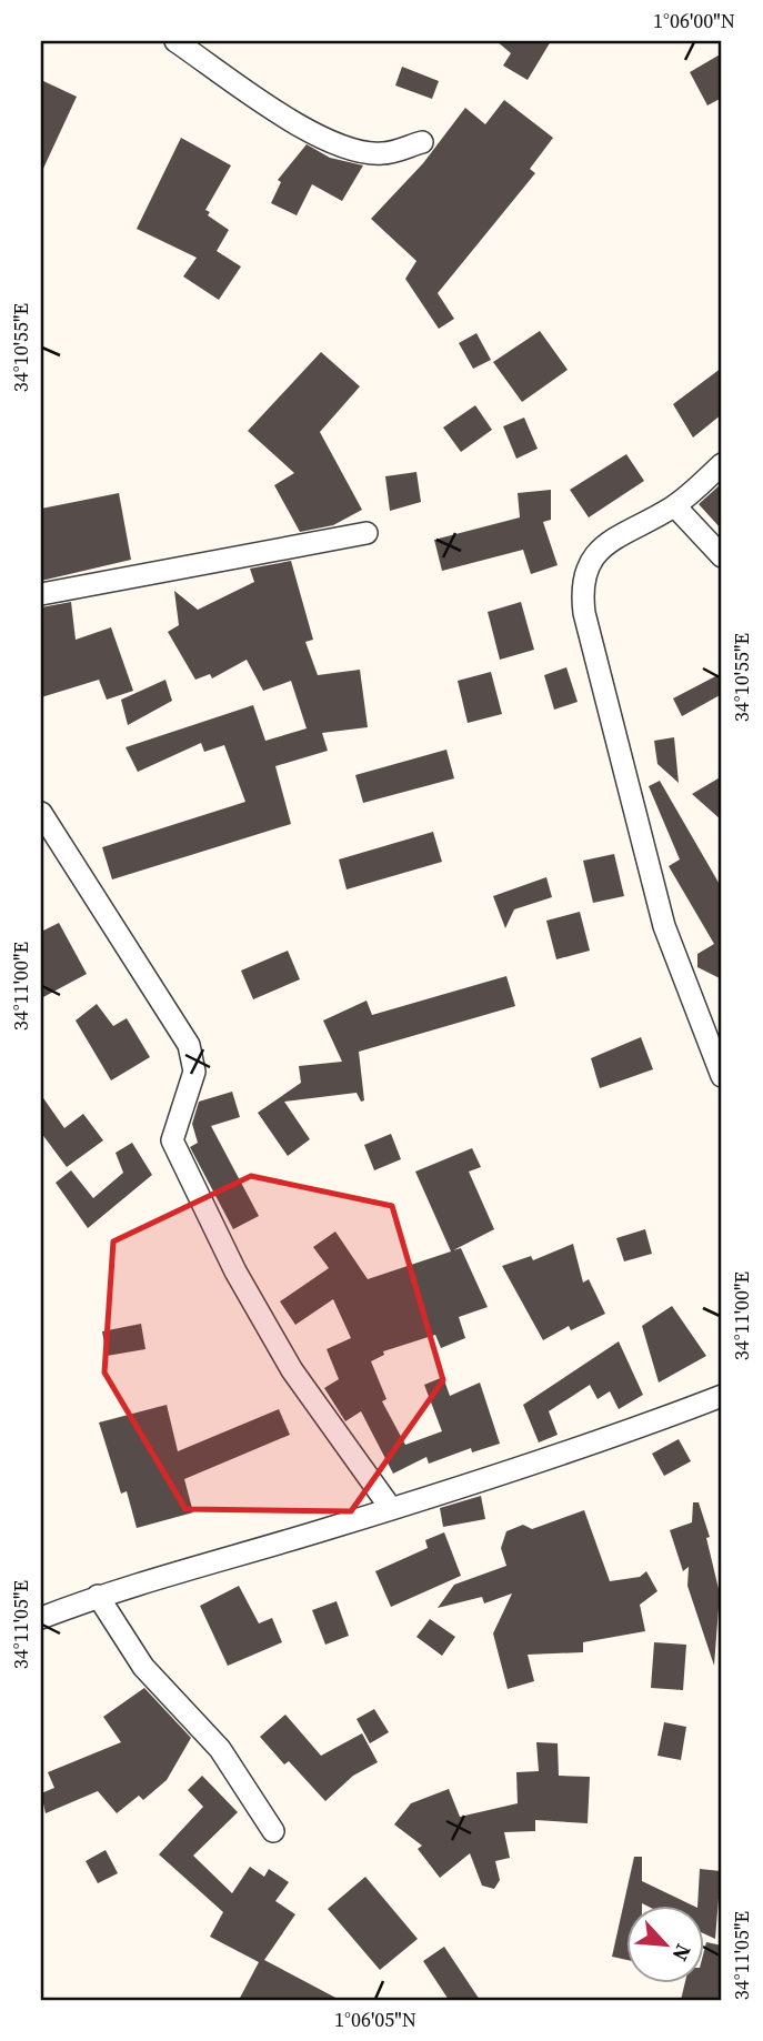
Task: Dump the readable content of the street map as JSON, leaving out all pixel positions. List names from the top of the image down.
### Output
{
  "north": "bottom right",
  "coordinates": [
    "1°06'00\"N",
    "34°10'55\"E",
    "34°11'00\"E",
    "34°11'05\"E",
    "1°06'05\"N"
  ]
}
